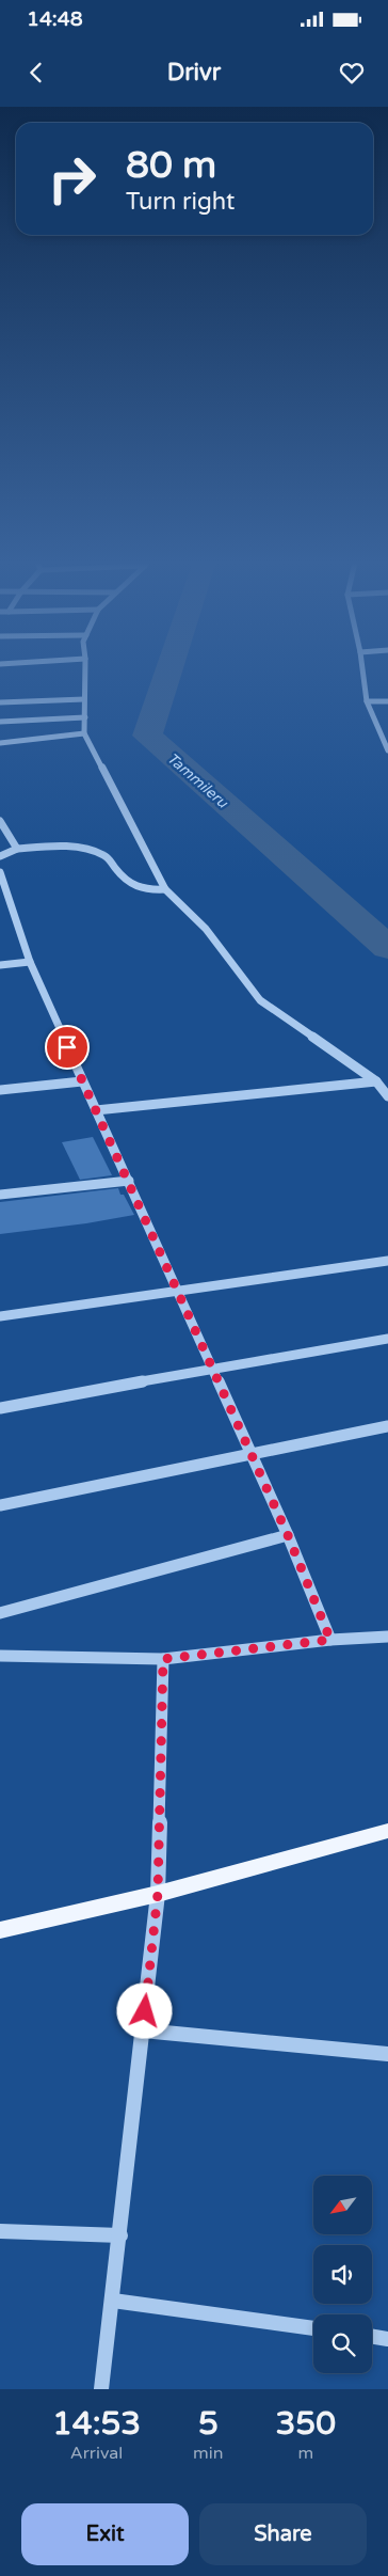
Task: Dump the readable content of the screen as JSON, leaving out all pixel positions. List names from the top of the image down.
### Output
{
  "water": ["Tammileru"],
  "north": "bottom left",
  "page": {
    "status": "14:48",
    "header": "Drivr",
    "turn": ["80 m", "Turn right"],
    "eta": [
      "14:53",
      "Arrival",
      "5",
      "min",
      "350",
      "m"
    ],
    "buttons": ["Exit", "Share"]
  }
}
